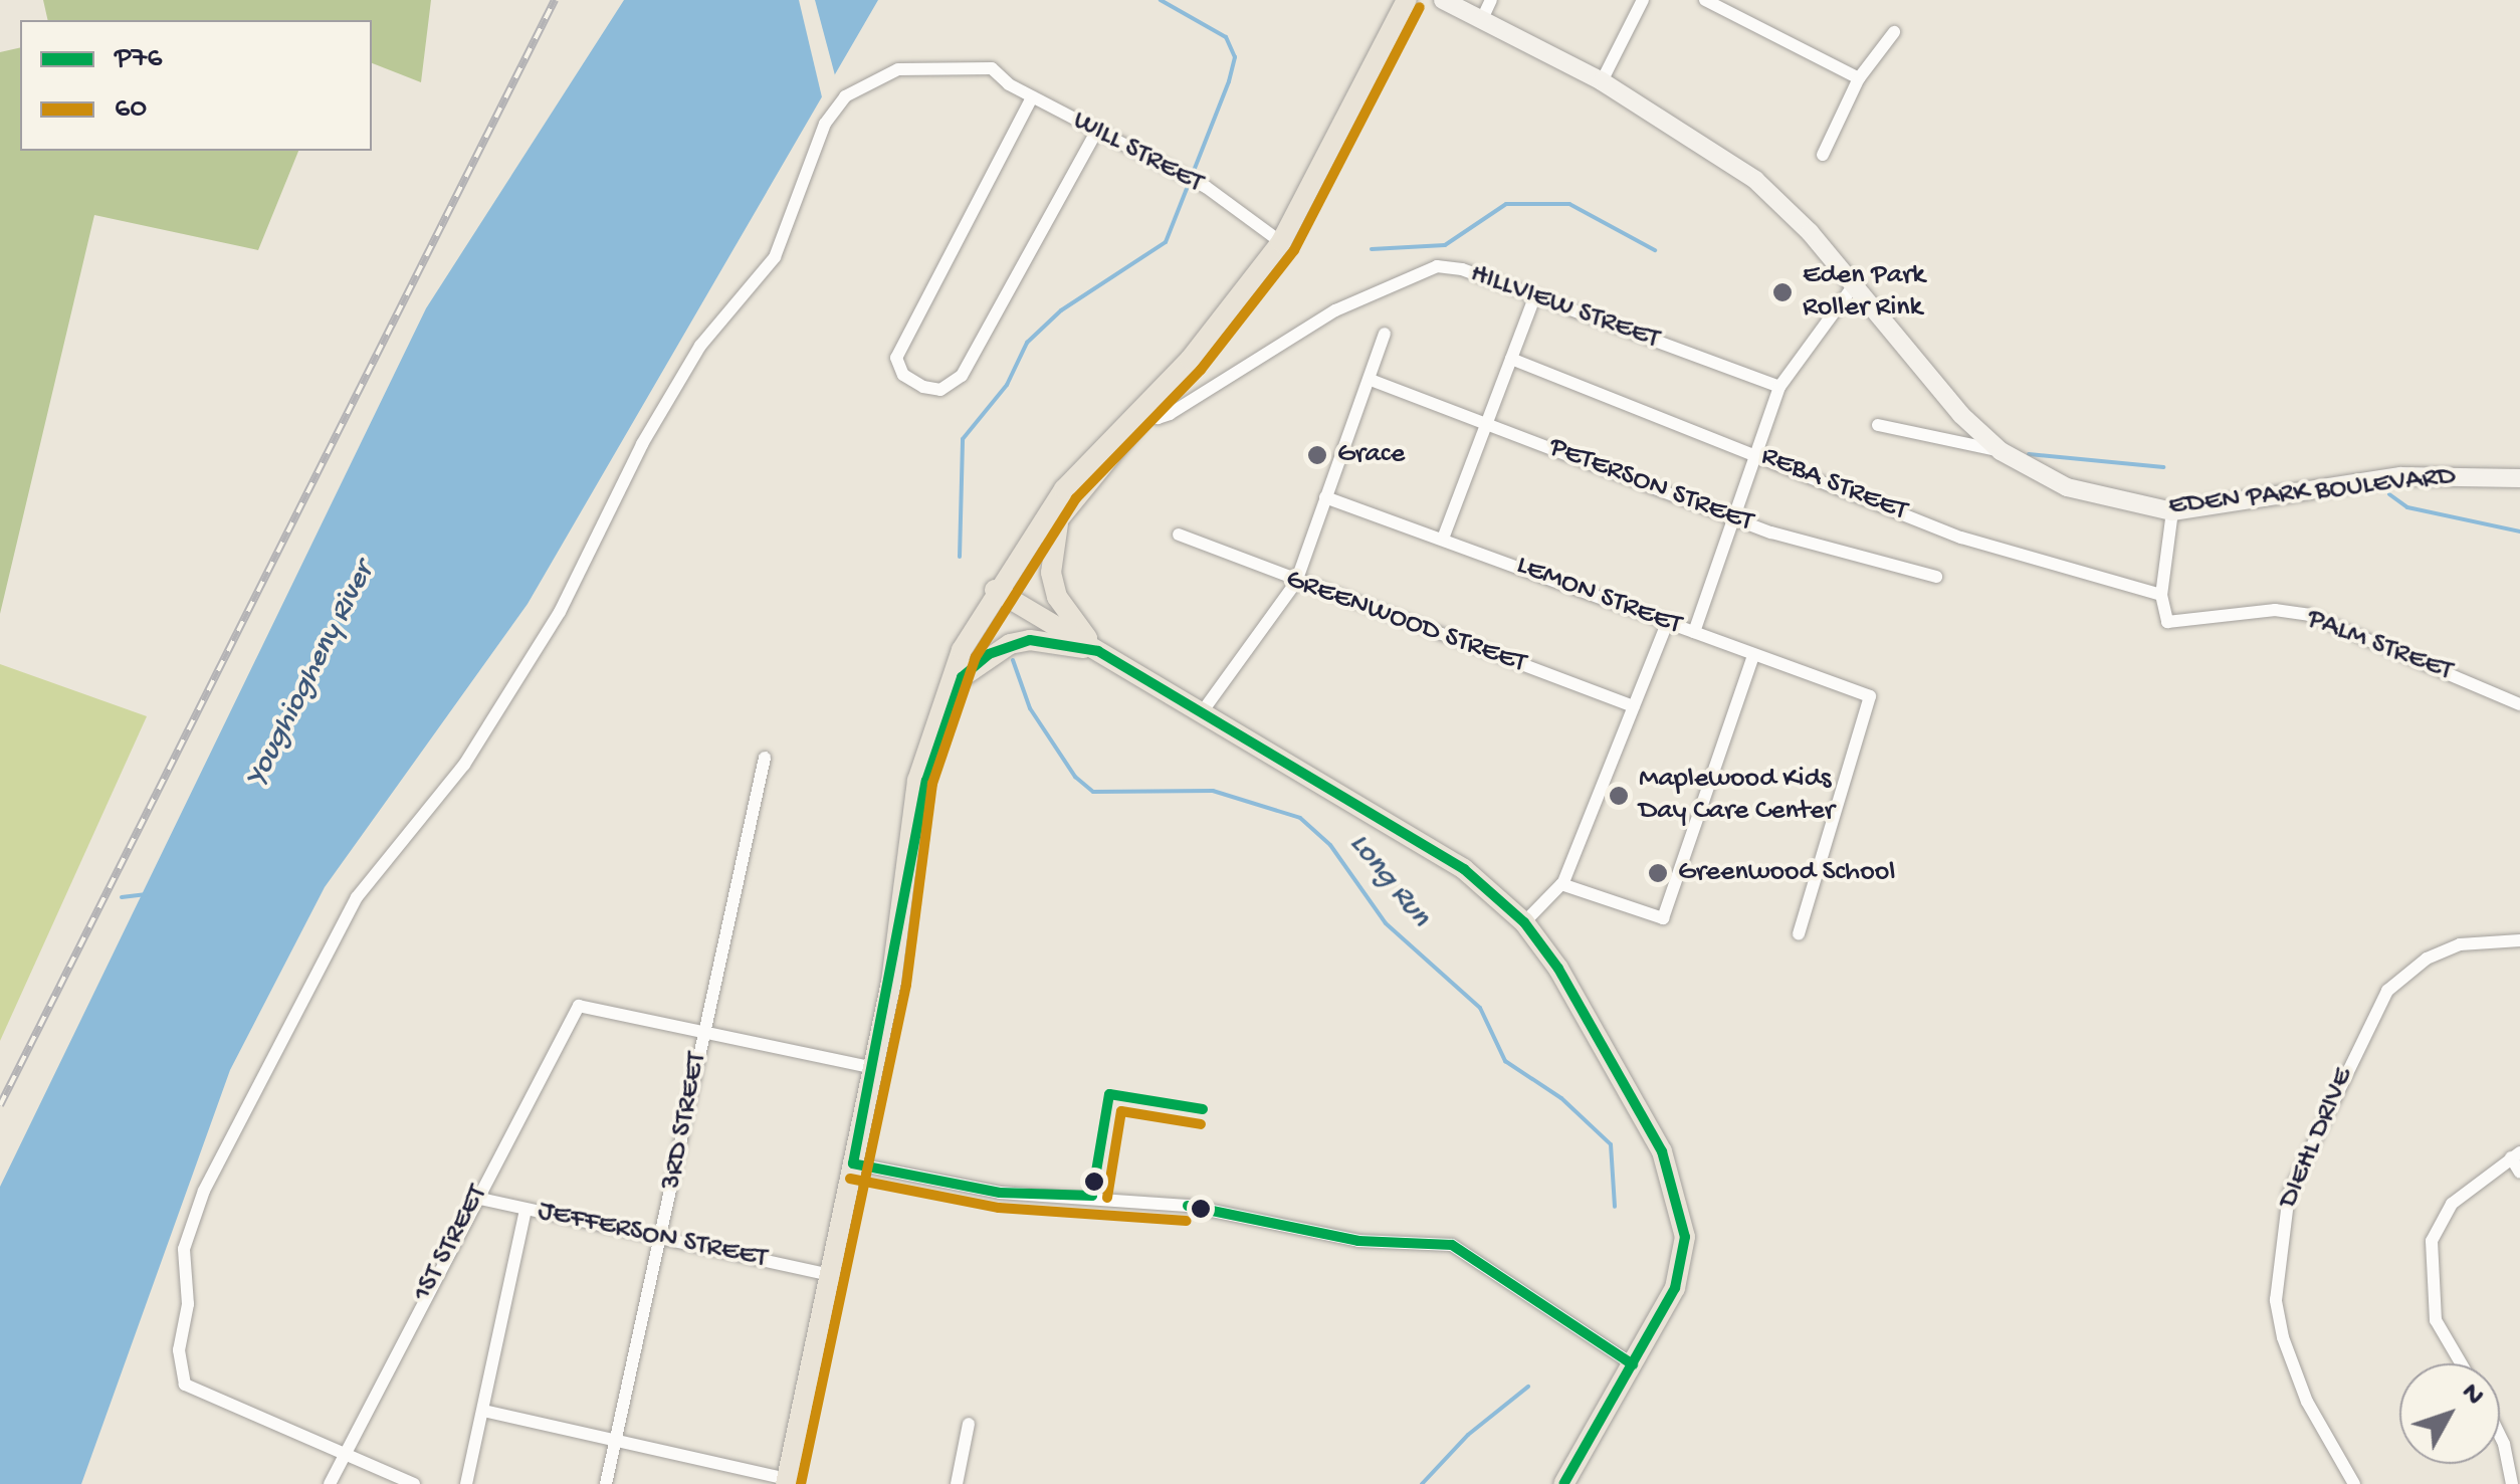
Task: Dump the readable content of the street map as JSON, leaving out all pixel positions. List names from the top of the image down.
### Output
{
  "streets": {
    "main road": ["EDEN PARK BOULEVARD"],
    "street": [
      "WILL STREET",
      "HILLVIEW STREET",
      "REBA STREET",
      "PETERSON STREET",
      "LEMON STREET",
      "GREENWOOD STREET",
      "PALM STREET",
      "3RD STREET",
      "DIEHL DRIVE",
      "JEFFERSON STREET",
      "1ST STREET"
    ]
  },
  "crossings": [
    ["WILL STREET", "1ST STREET"],
    ["REBA STREET", "PALM STREET"],
    ["3RD STREET", "JEFFERSON STREET"],
    ["3RD STREET", "1ST STREET"],
    ["JEFFERSON STREET", "1ST STREET"]
  ],
  "water": ["Youghiogheny River", "Long Run"],
  "places": [
    "Eden Park Roller Rink",
    "Grace",
    "Maplewood Kids Day Care Center",
    "Greenwood School"
  ],
  "lines": ["transit line 60", "transit line P76"],
  "legend": ["P76", "60"],
  "north": "top right"
}
